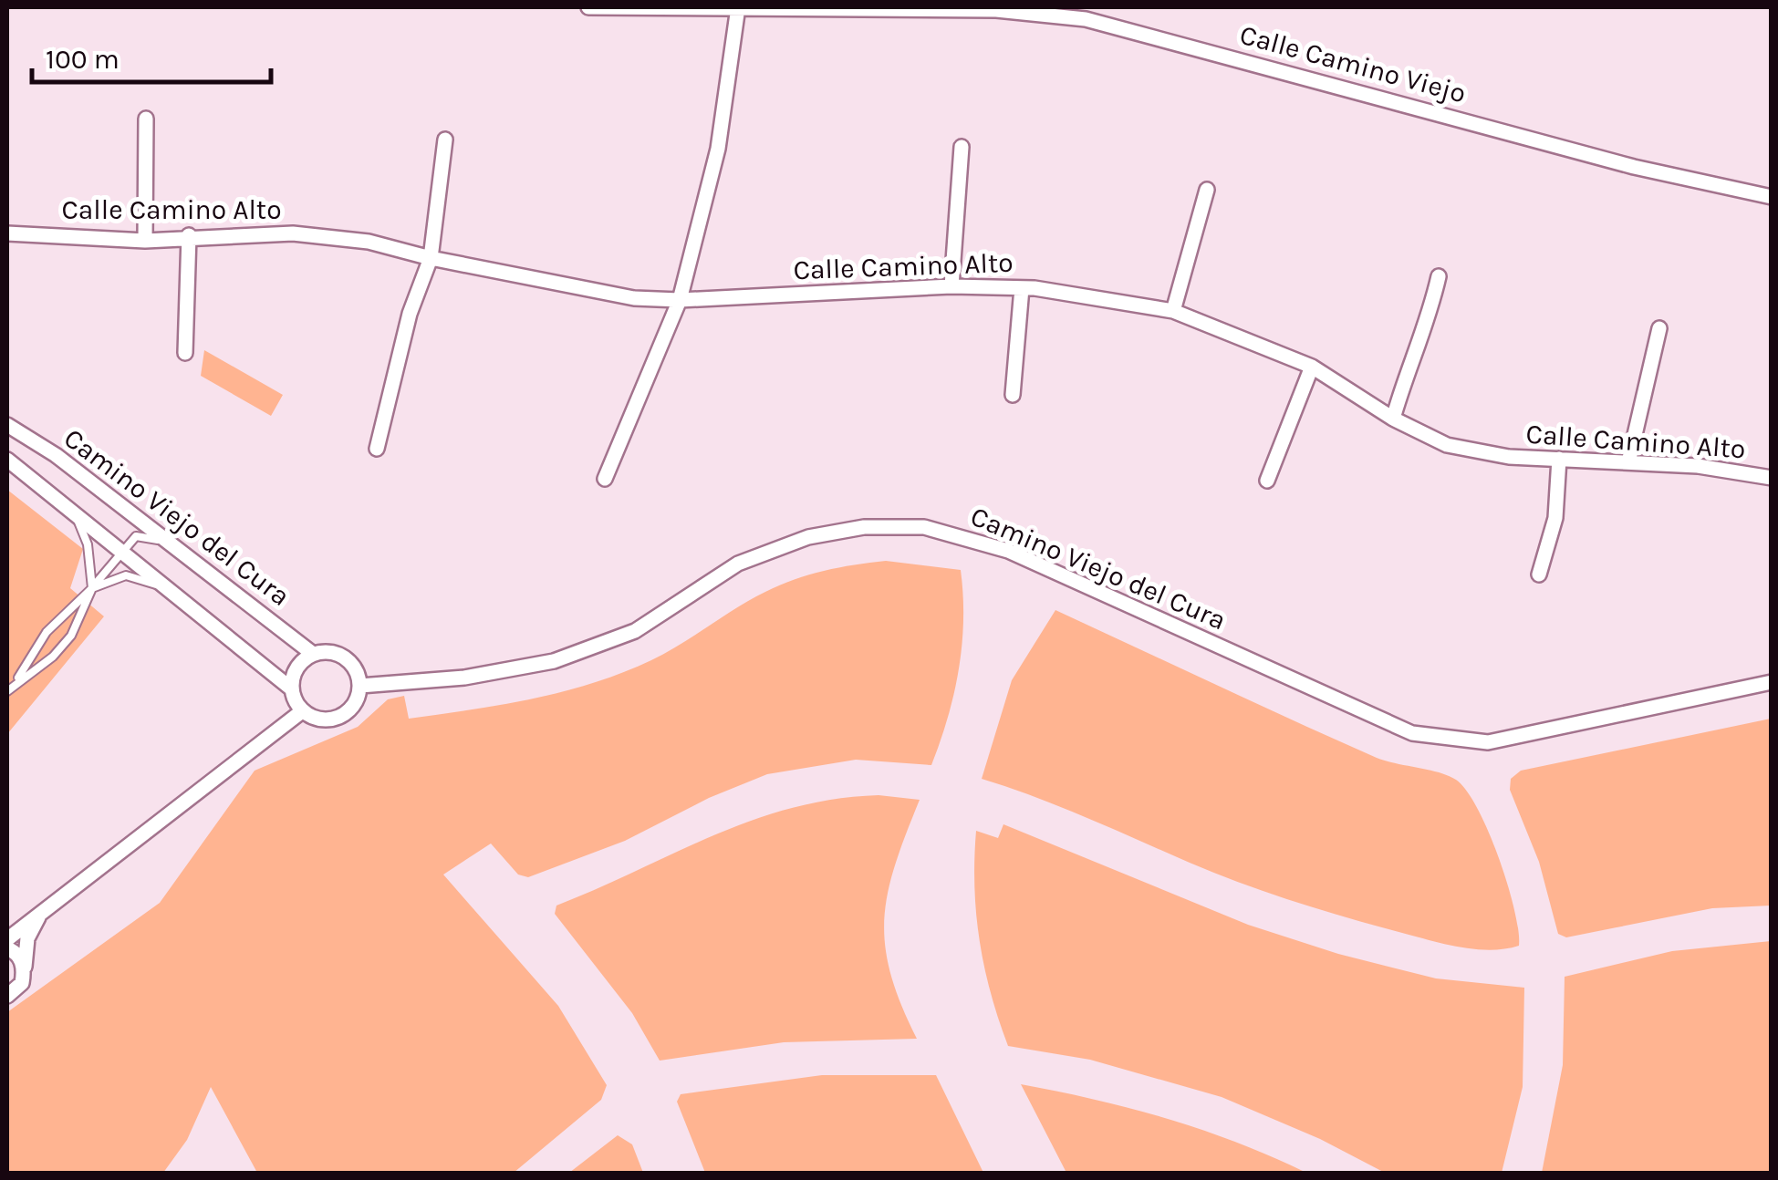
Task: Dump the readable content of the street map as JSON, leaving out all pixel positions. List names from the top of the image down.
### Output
{
  "streets": {
    "street": ["Calle Camino Viejo", "Calle Camino Alto", "Camino Viejo del Cura"]
  },
  "scale_bar": "100 m"
}
